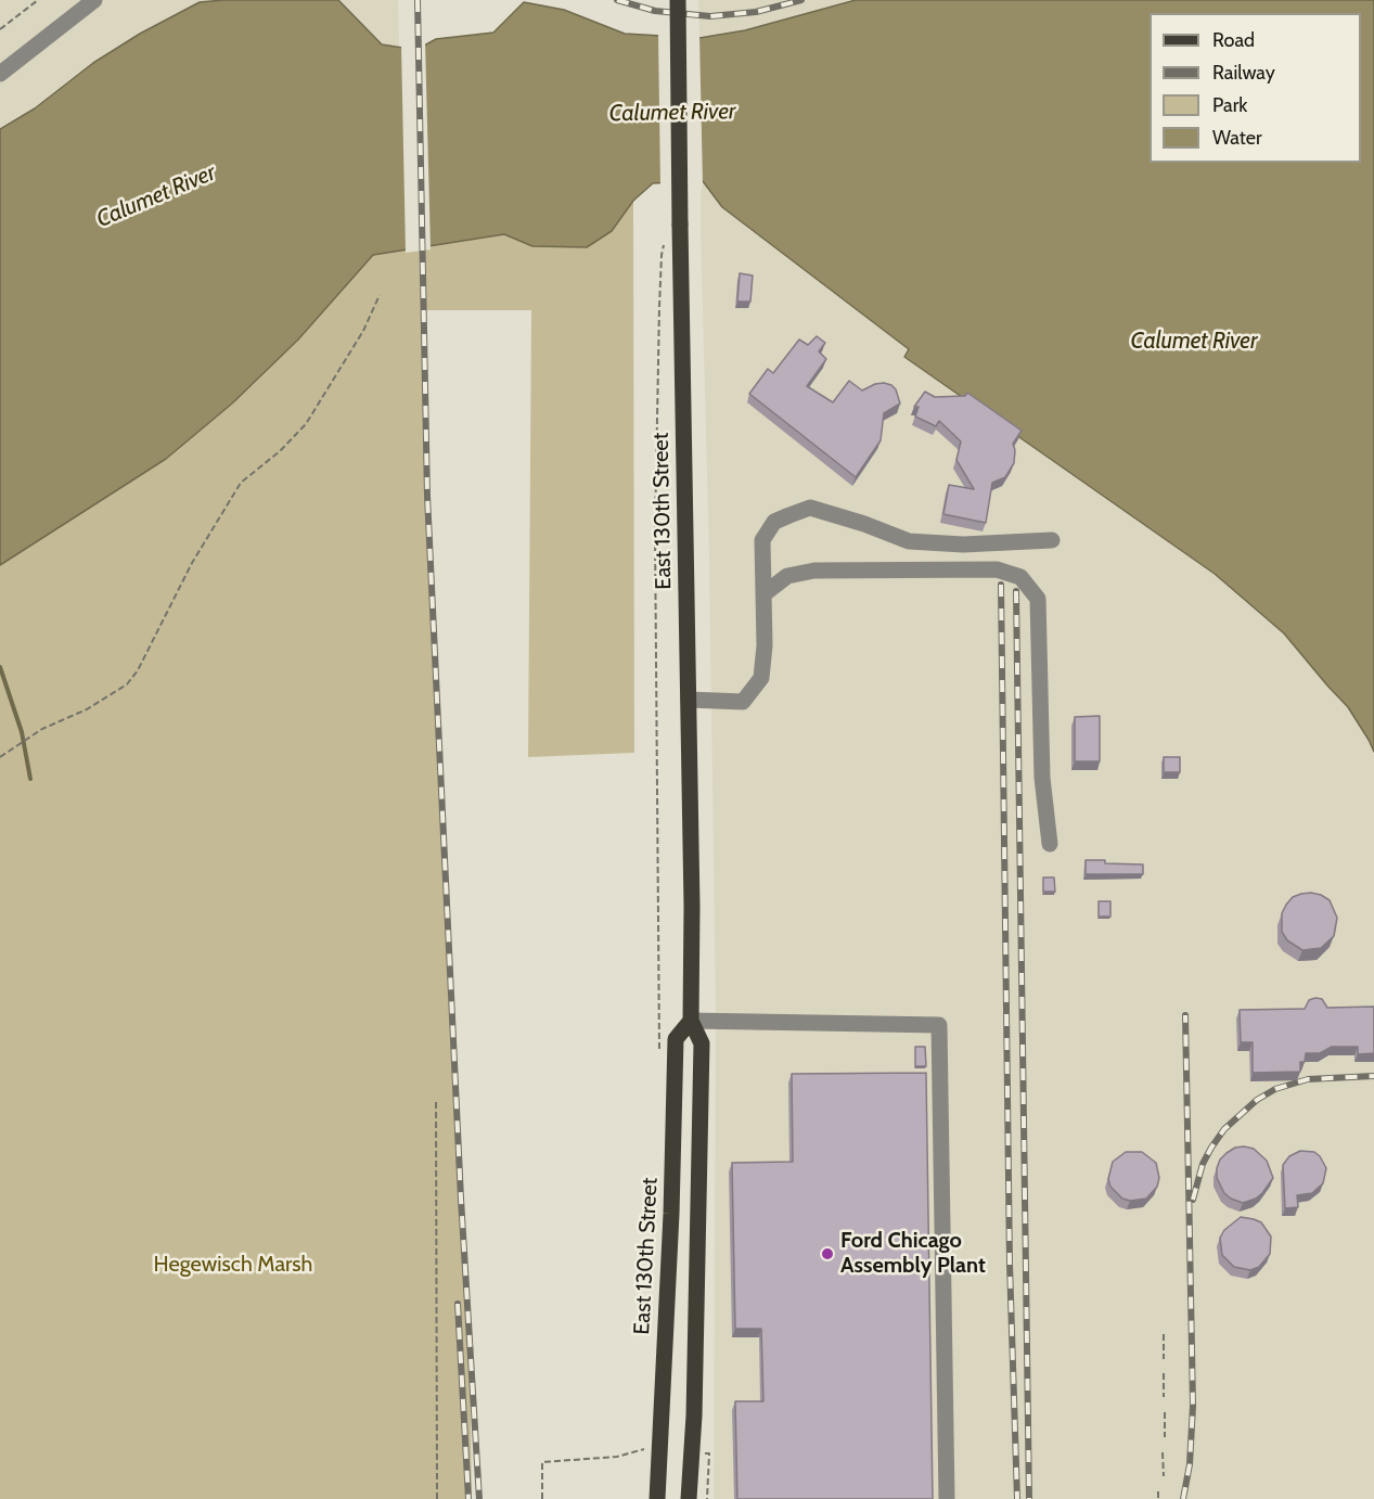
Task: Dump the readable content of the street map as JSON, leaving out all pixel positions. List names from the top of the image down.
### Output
{
  "streets": {
    "main road": ["East 130th Street"]
  },
  "water": ["Calumet River"],
  "parks": ["Hegewisch Marsh"],
  "places": ["Ford Chicago Assembly Plant"],
  "legend": [
    "Road",
    "Railway",
    "Park",
    "Water"
  ]
}
